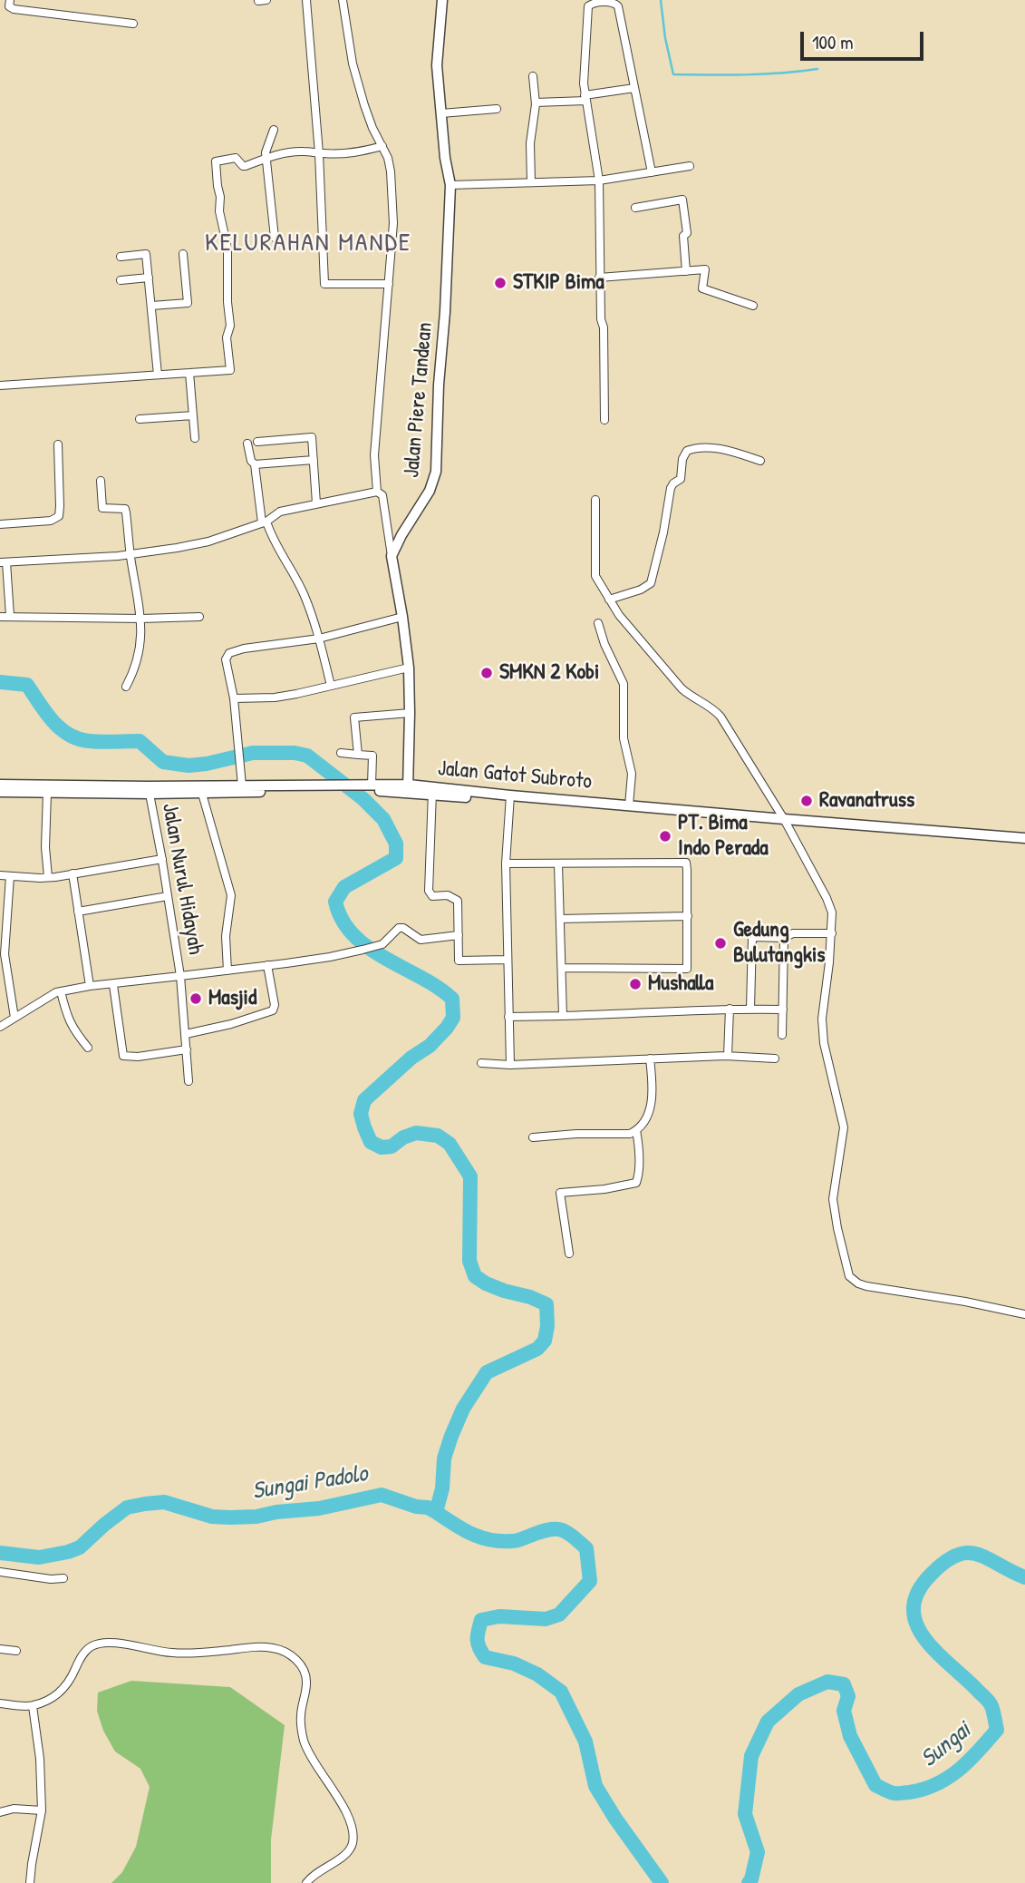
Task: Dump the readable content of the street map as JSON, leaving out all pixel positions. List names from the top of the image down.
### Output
{
  "streets": {
    "street": ["Jalan Piere Tandean", "Jalan Gatot Subroto", "Jalan Nurul Hidayah"]
  },
  "crossings": [
    ["Jalan Gatot Subroto", "Jalan Nurul Hidayah"]
  ],
  "districts": ["KELURAHAN MANDE"],
  "water": ["Sungai Padolo", "Sungai"],
  "places": [
    "STKIP Bima",
    "SMKN 2 Kobi",
    "Ravanatruss",
    "PT. Bima Indo Perada",
    "Gedung Bulutangkis",
    "Mushalla",
    "Masjid"
  ],
  "scale_bar": "100 m"
}
